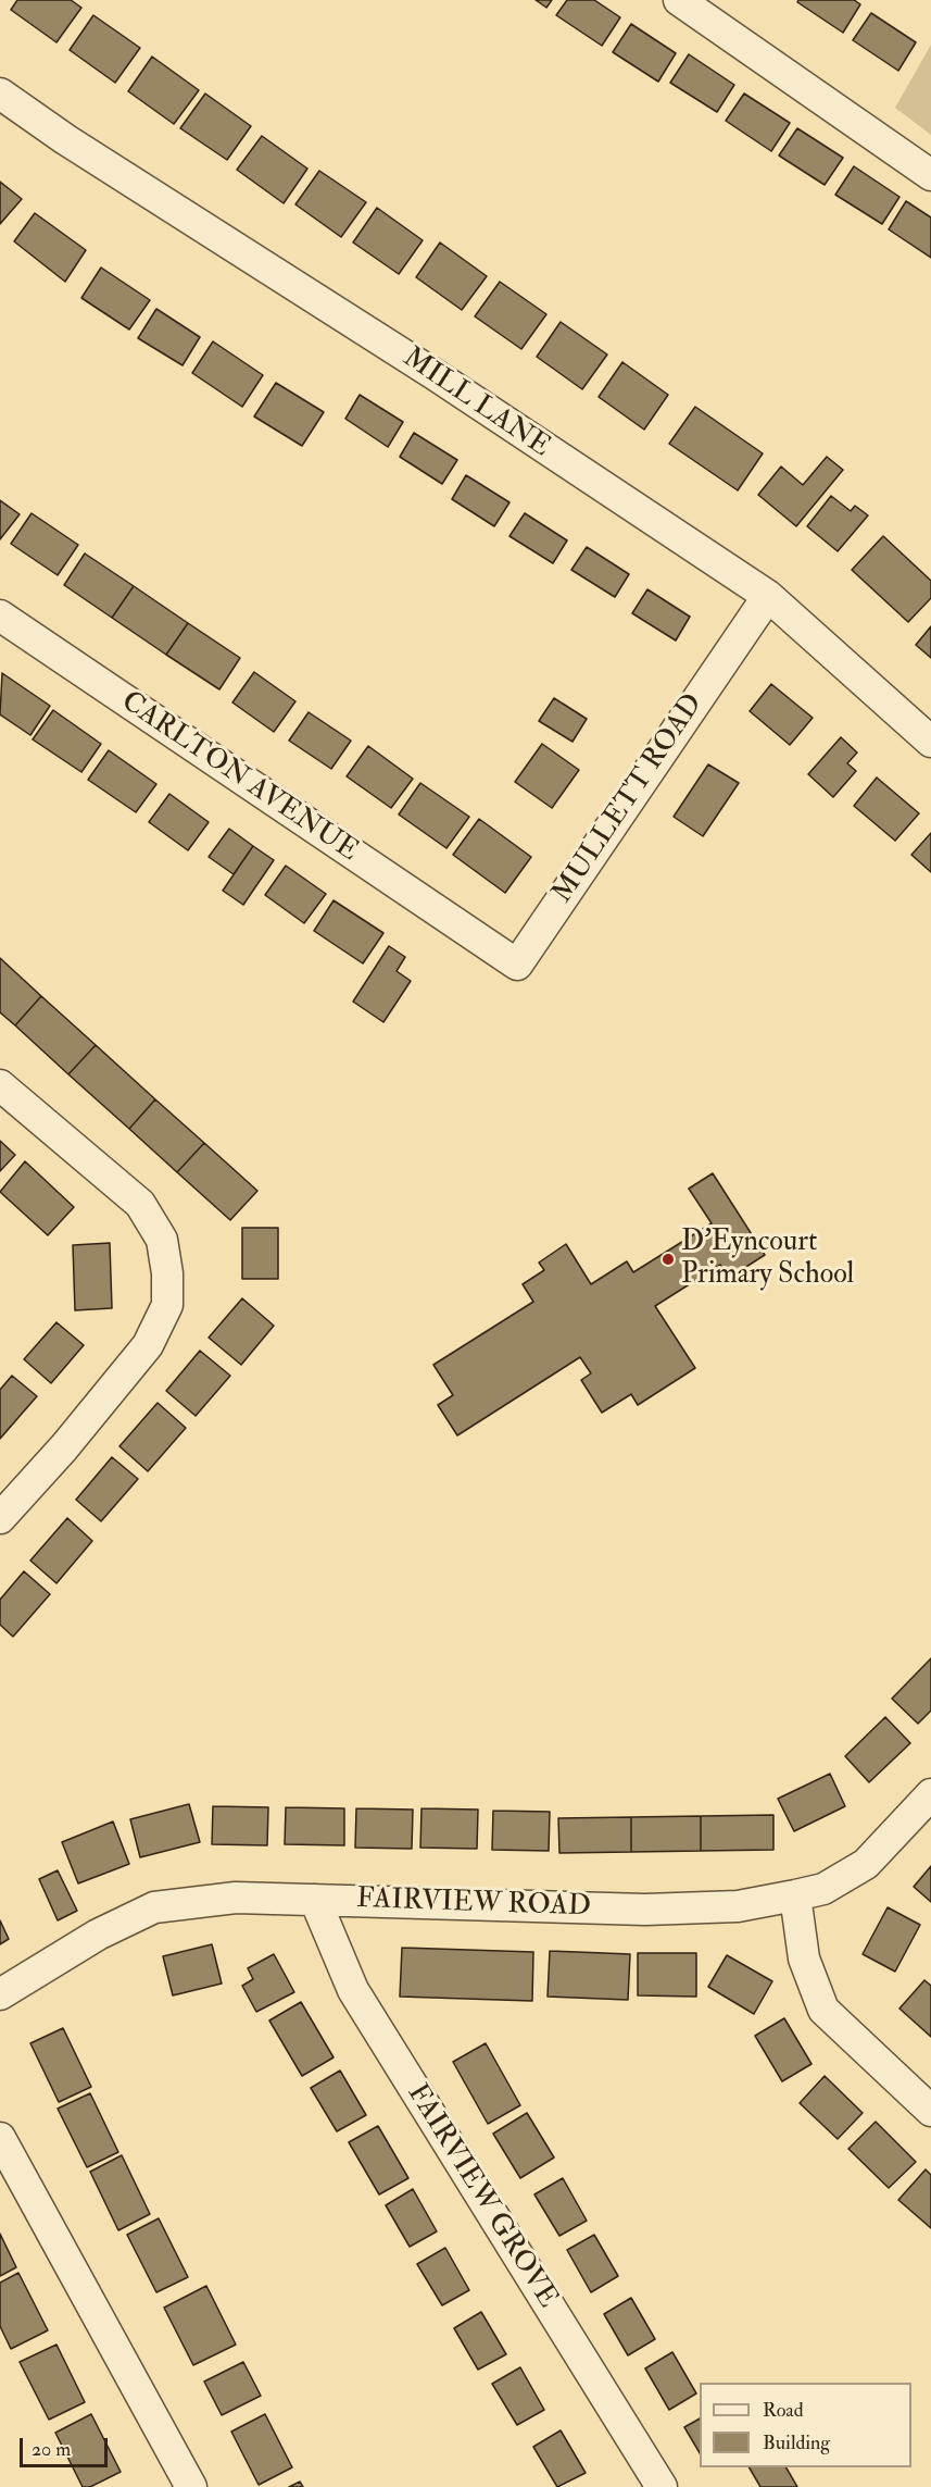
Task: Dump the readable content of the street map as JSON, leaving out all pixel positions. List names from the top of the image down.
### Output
{
  "streets": {
    "street": [
      "MILL LANE",
      "CARLTON AVENUE",
      "MULLETT ROAD",
      "FAIRVIEW ROAD",
      "FAIRVIEW GROVE"
    ]
  },
  "crossings": [
    ["MILL LANE", "MULLETT ROAD"],
    ["CARLTON AVENUE", "MULLETT ROAD"],
    ["FAIRVIEW ROAD", "FAIRVIEW GROVE"]
  ],
  "places": ["D'Eyncourt Primary School"],
  "legend": ["Road", "Building"],
  "scale_bar": "20 m"
}
